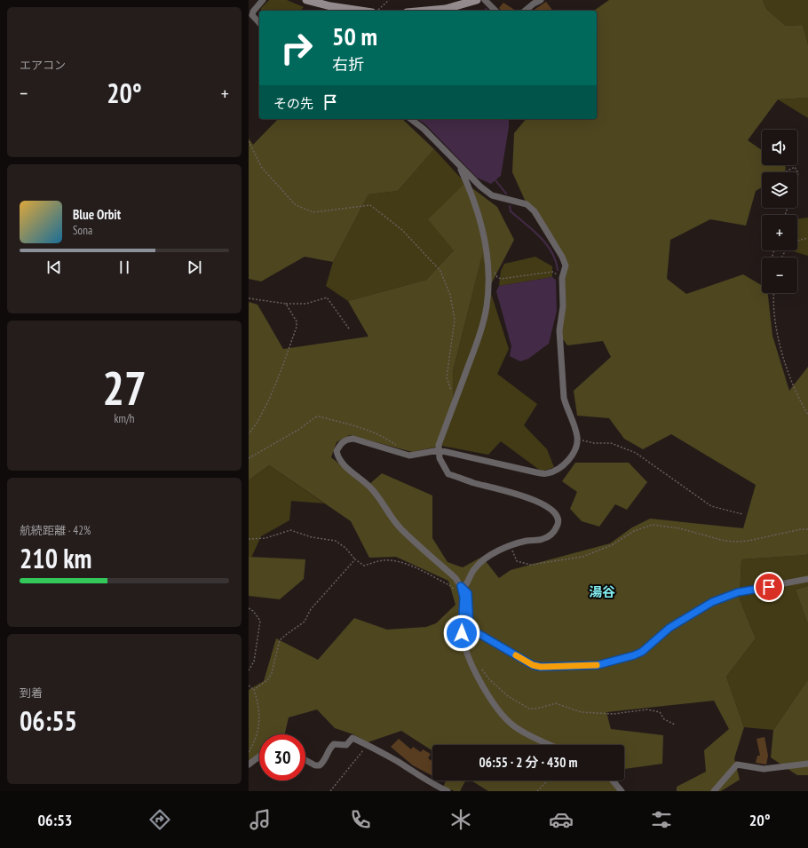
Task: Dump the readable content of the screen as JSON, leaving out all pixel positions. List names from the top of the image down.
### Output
{
  "districts": ["湯谷"],
  "page": {
    "tile": [
      "エアコン",
      ["27", "km/h"],
      ["航続距離 · 42%", "210 km"],
      ["到着", "06:55"]
    ],
    "turn": ["50 m", "右折"],
    "heat": ["−", "20°", "+"],
    "then": "その先",
    "map_buttons": ["+", "−"],
    "song": ["Blue Orbit", "Sona"],
    "limit": "30",
    "trip": "06:55 · 2 分 · 430 m",
    "tabs": ["06:53", "20°"]
  }
}
